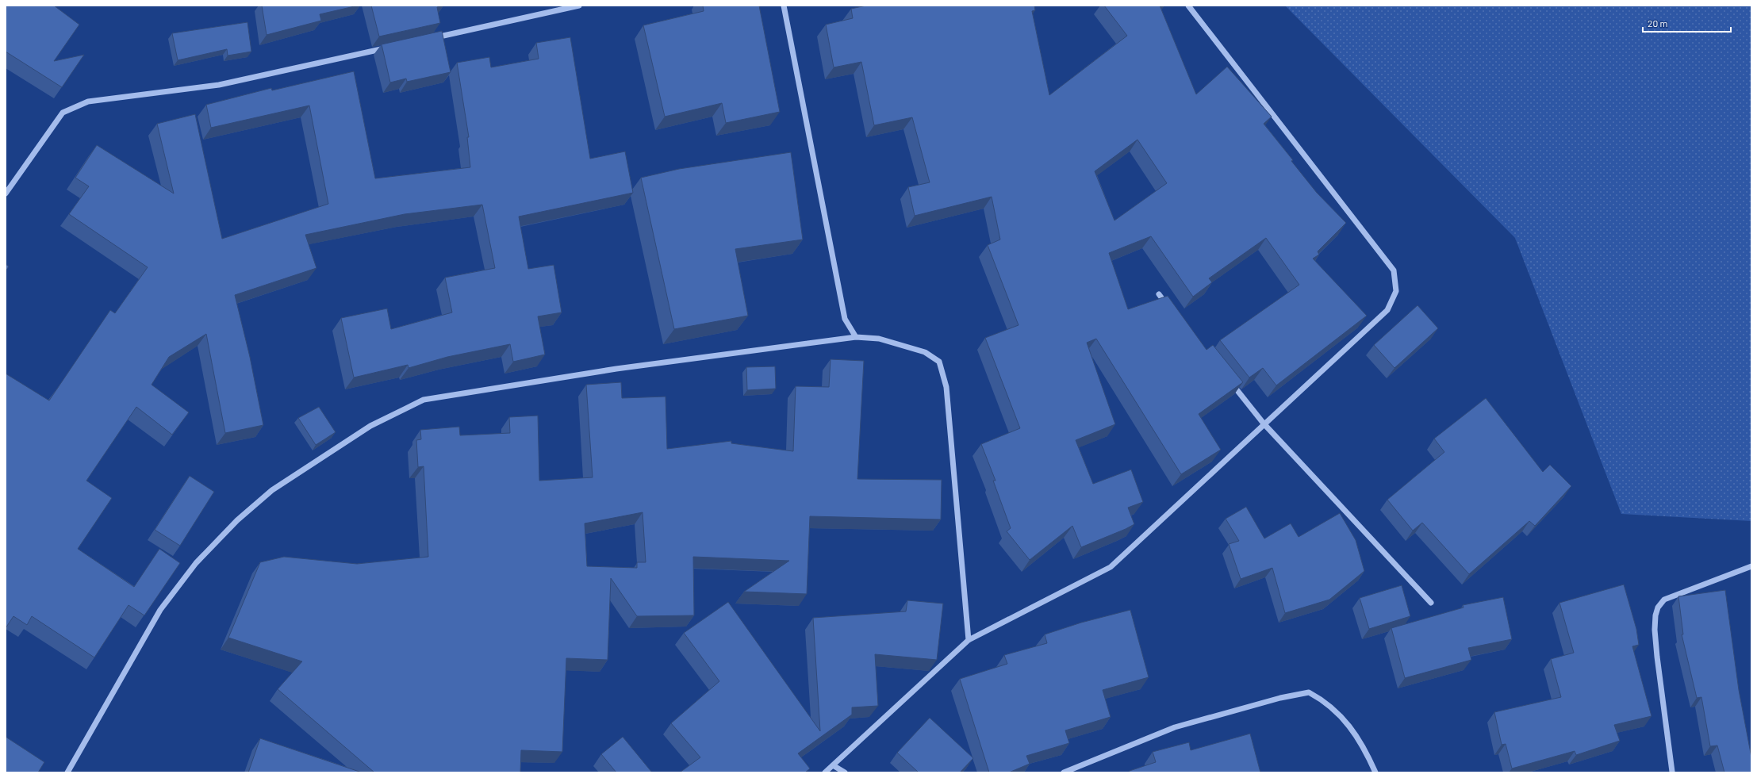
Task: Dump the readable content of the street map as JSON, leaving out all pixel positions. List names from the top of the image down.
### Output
{
  "scale_bar": "20 m"
}
